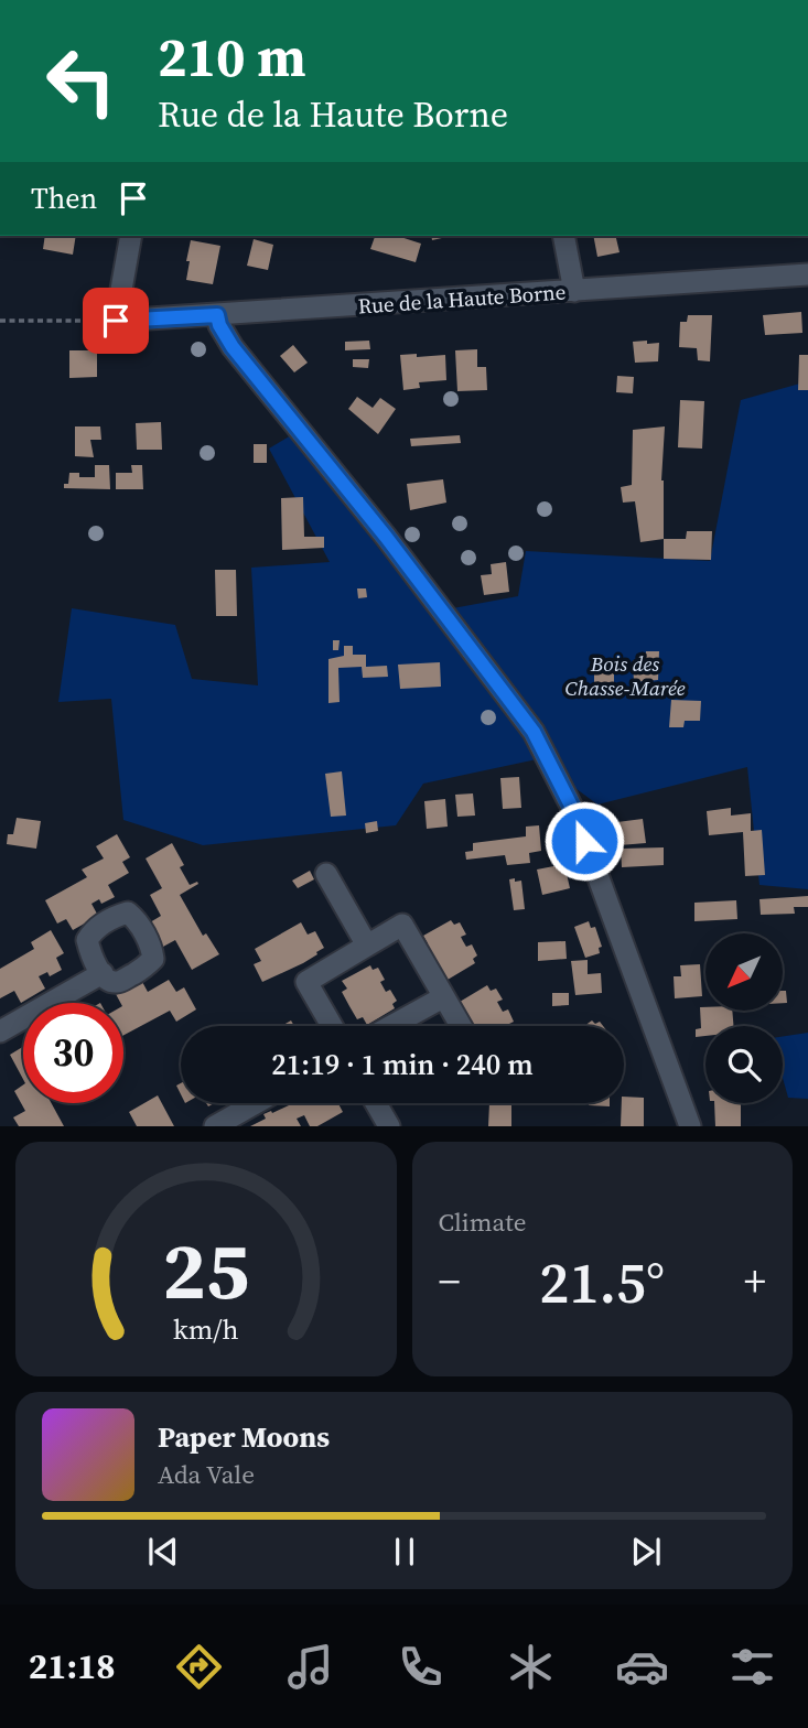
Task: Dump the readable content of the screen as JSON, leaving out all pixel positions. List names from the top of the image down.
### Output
{
  "streets": {
    "street": ["Rue de la Haute Borne"]
  },
  "parks": ["Bois des Chasse-Marée"],
  "north": "bottom left",
  "page": {
    "turn": ["210 m", "Rue de la Haute Borne"],
    "then": "Then",
    "limit": "30",
    "trip": "21:19 · 1 min · 240 m",
    "tile": "Climate",
    "heat": ["−", "21.5°", "+"],
    "song": ["Paper Moons", "Ada Vale"],
    "tabs": "21:18",
    "gauge": ["25", "km/h"]
  }
}
